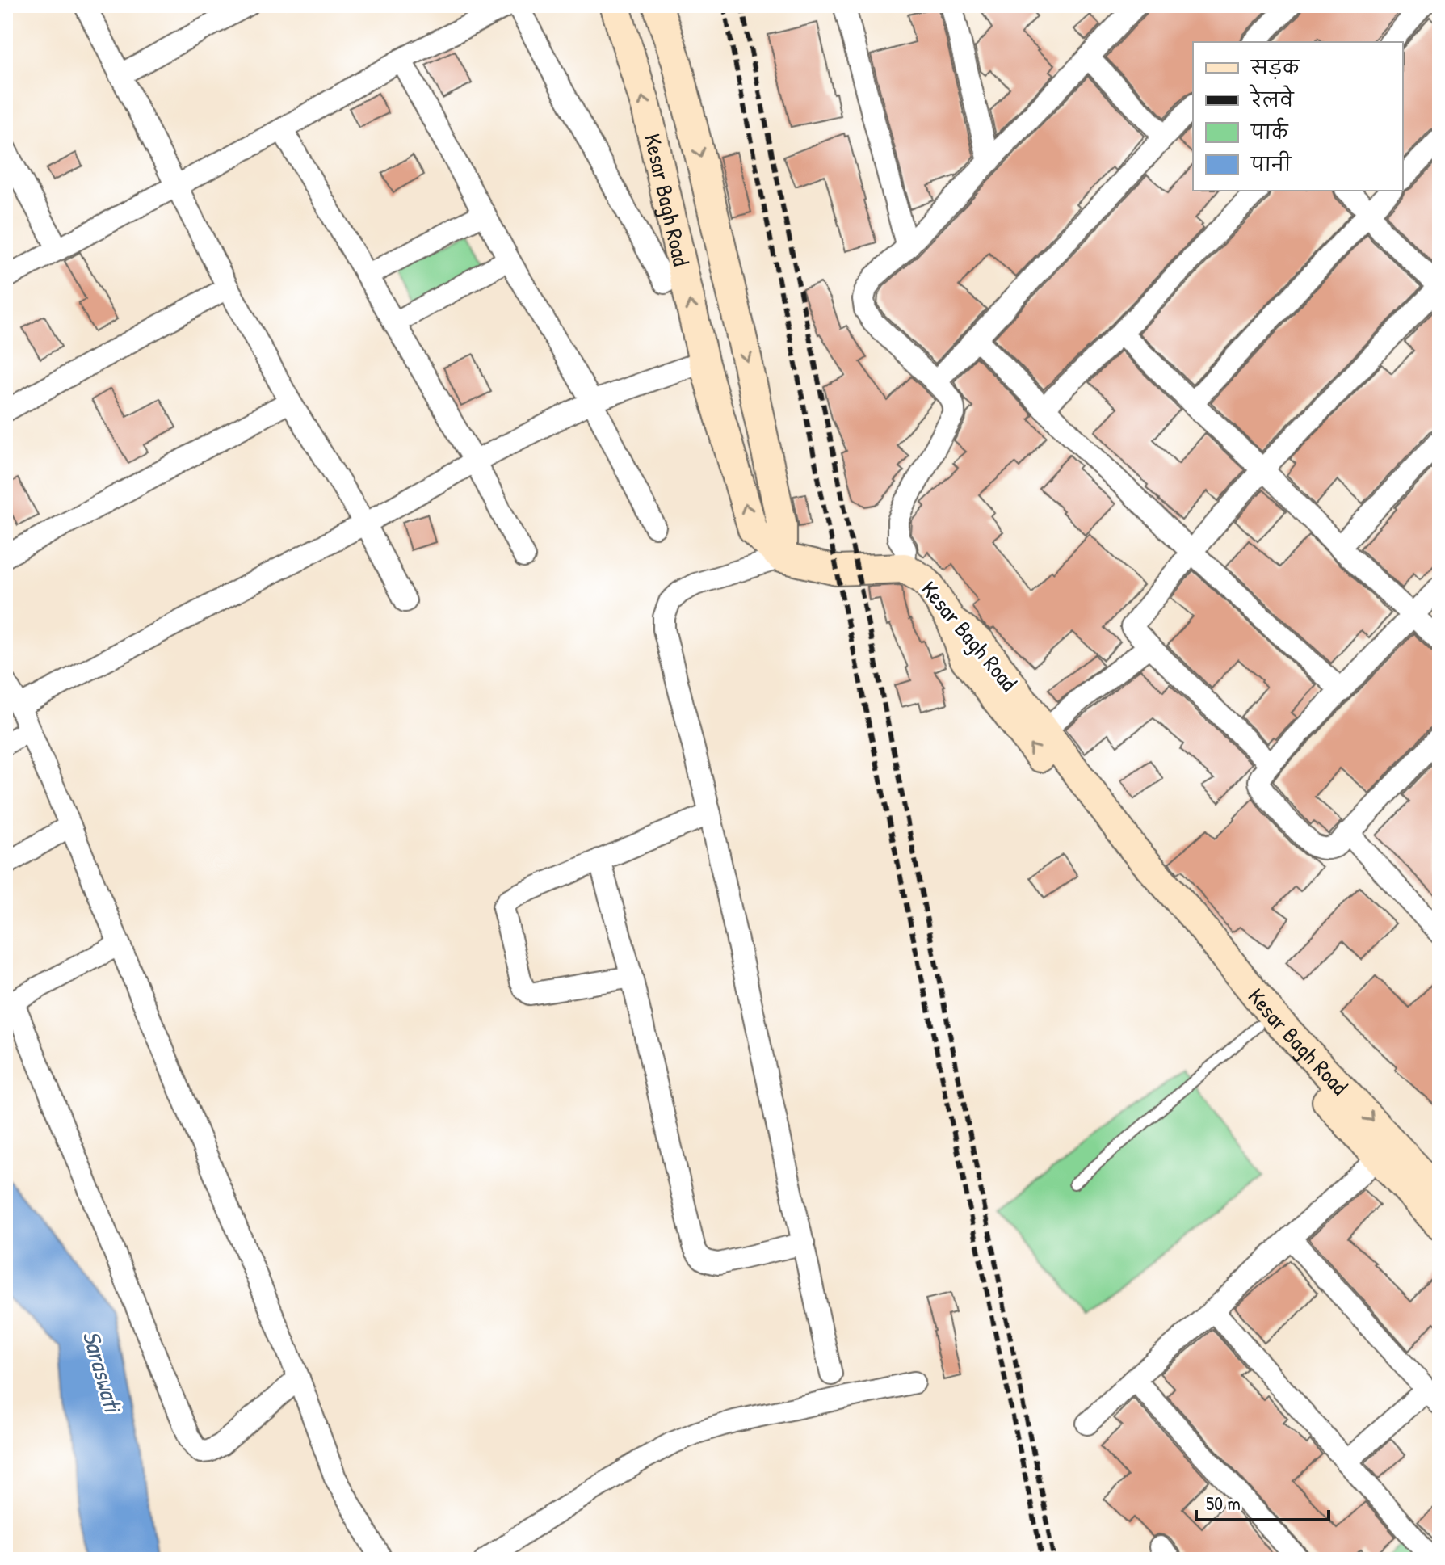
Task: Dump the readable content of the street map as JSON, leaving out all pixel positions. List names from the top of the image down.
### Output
{
  "streets": {
    "main road": ["Kesar Bagh Road"]
  },
  "water": ["Saraswati"],
  "legend": [
    "सड़क",
    "रेलवे",
    "पार्क",
    "पानी"
  ],
  "scale_bar": "50 m"
}
